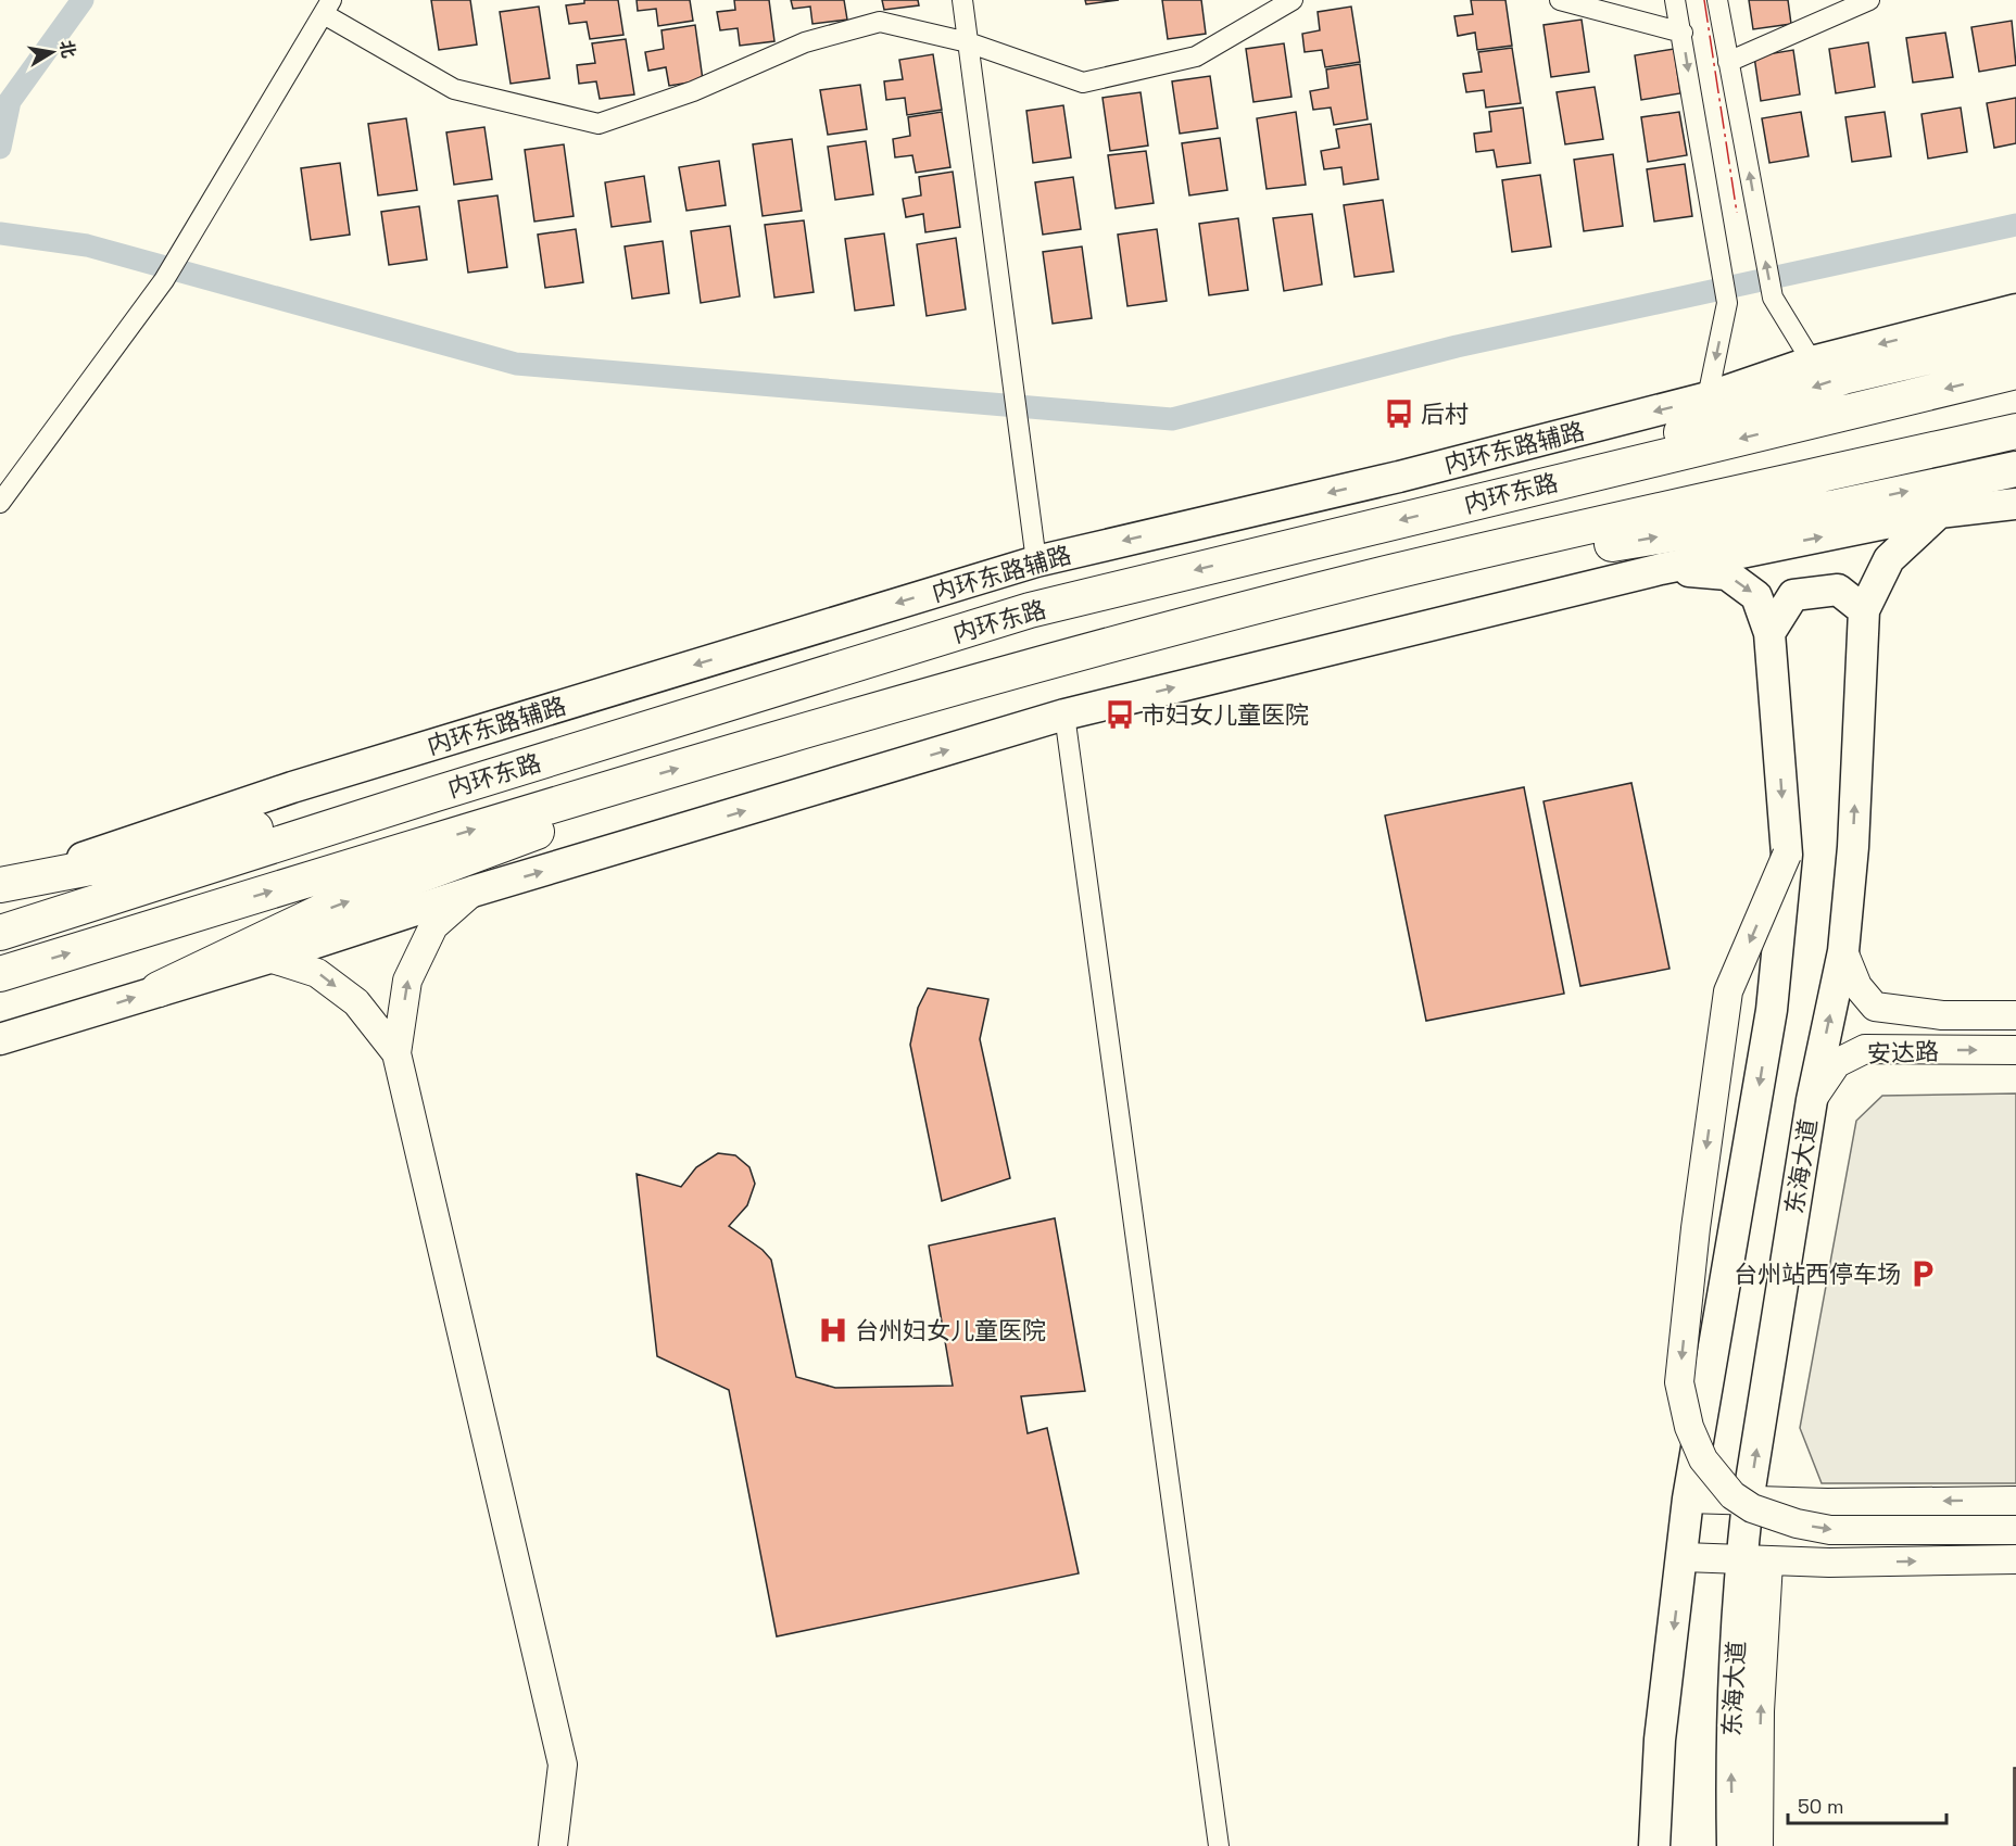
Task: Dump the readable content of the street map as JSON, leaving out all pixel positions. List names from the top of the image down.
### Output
{
  "streets": {
    "highway": ["内环东路"],
    "main road": ["内环东路辅路", "东海大道"],
    "street": ["安达路"]
  },
  "crossings": [
    ["安达路", "东海大道"]
  ],
  "one_way": ["安达路"],
  "places": {
    "bus stop": ["后村", "市妇女儿童医院"],
    "parking": ["台州站西停车场"],
    "hospital": ["台州妇女儿童医院"]
  },
  "scale_bar": "50 m",
  "north": "right"
}
